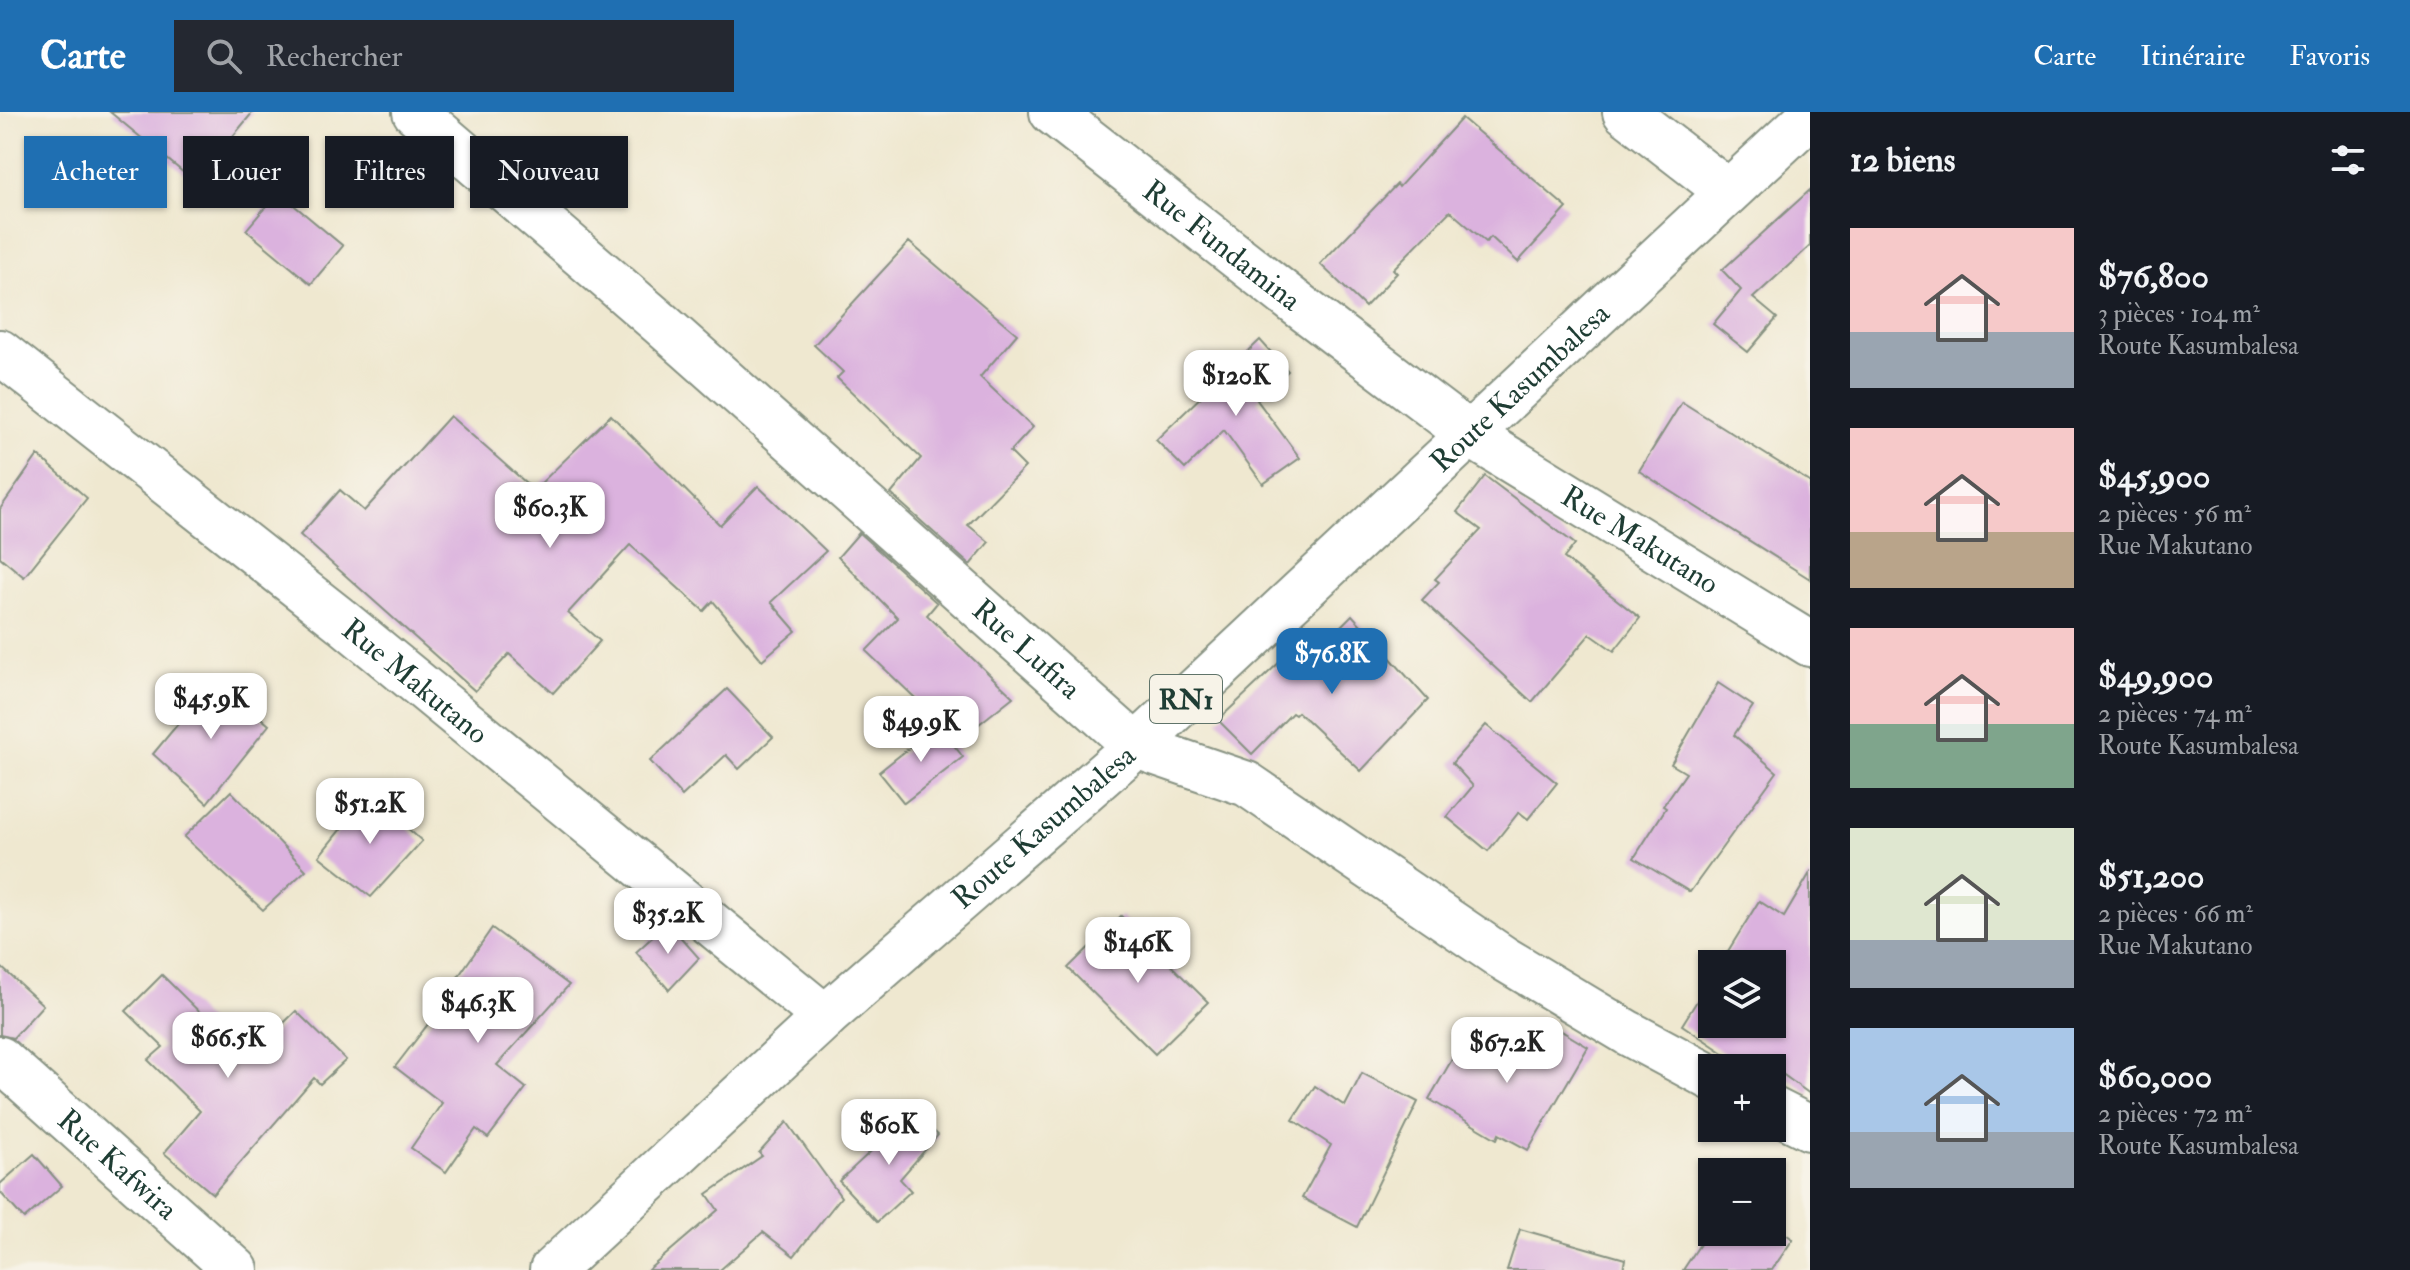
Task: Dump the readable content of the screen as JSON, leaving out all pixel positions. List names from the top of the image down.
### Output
{
  "streets": {
    "main road": [
      "Rue Fundamina",
      "Route Kasumbalesa",
      "Rue Makutano",
      "Rue Lufira",
      "RN1",
      "Rue Kafwira"
    ]
  },
  "crossings": [
    ["Rue Fundamina", "Route Kasumbalesa"],
    ["Rue Fundamina", "Rue Makutano"],
    ["Route Kasumbalesa", "Rue Makutano"],
    ["Route Kasumbalesa", "Rue Lufira"]
  ],
  "page": {
    "header": "Carte",
    "search": "Rechercher",
    "nav": ["Carte", "Itinéraire", "Favoris"],
    "heading": "12 biens",
    "chip": [
      "Acheter",
      "Louer",
      "Filtres",
      "Nouveau"
    ],
    "list": [
      {
        "name": "$76,800",
        "note": "3 pièces · 104 m² · Route Kasumbalesa"
      },
      {
        "name": "$45,900",
        "note": "2 pièces · 56 m² · Rue Makutano"
      },
      {
        "name": "$49,900",
        "note": "2 pièces · 74 m² · Route Kasumbalesa"
      },
      {
        "name": "$51,200",
        "note": "2 pièces · 66 m² · Rue Makutano"
      },
      {
        "name": "$60,000",
        "note": "2 pièces · 72 m² · Route Kasumbalesa"
      }
    ],
    "price": [
      "$120K",
      "$60.3K",
      "$76.8K",
      "$45.9K",
      "$49.9K",
      "$51.2K",
      "$35.2K",
      "$146K",
      "$46.3K",
      "$66.5K",
      "$67.2K",
      "$60K"
    ],
    "map_buttons": ["+", "−"]
  }
}
